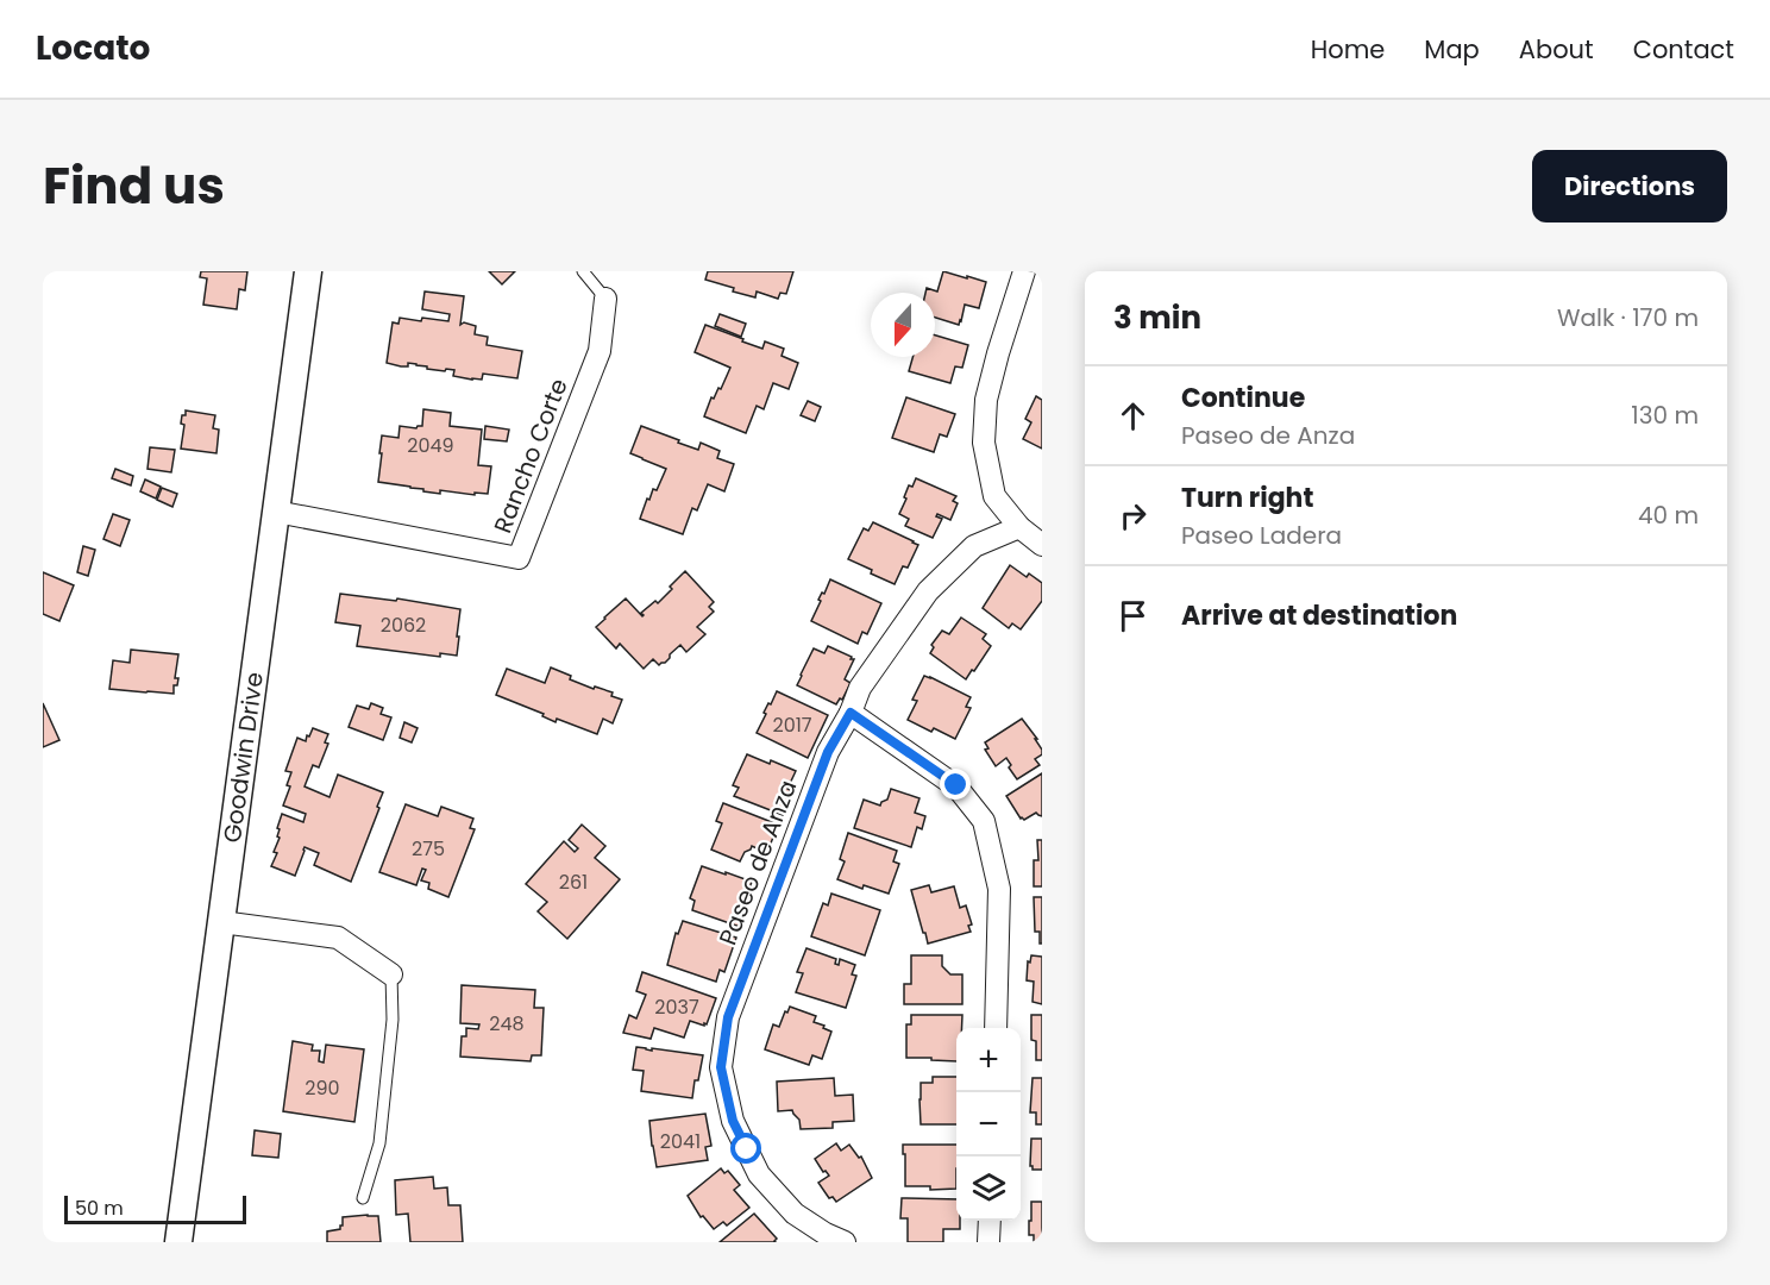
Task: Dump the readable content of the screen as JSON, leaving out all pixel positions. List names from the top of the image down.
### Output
{
  "streets": {
    "street": ["Rancho Corte", "Goodwin Drive", "Paseo de Anza"]
  },
  "crossings": [
    ["Rancho Corte", "Goodwin Drive"]
  ],
  "house_numbers": [
    "2049",
    "2062",
    "2017",
    "275",
    "261",
    "2037",
    "248",
    "290",
    "2041"
  ],
  "scale_bar": "50 m",
  "north": "bottom",
  "page": {
    "header": "Locato",
    "nav": [
      "Home",
      "Map",
      "About",
      "Contact"
    ],
    "title": "Find us",
    "buttons": "Directions",
    "heading": ["3 min", "Walk · 170 m"],
    "list": [
      ["Continue", "Paseo de Anza", "130 m"],
      ["Turn right", "Paseo Ladera", "40 m"],
      "Arrive at destination"
    ],
    "map_buttons": ["+", "−"],
    "scale": "50 m"
  }
}
